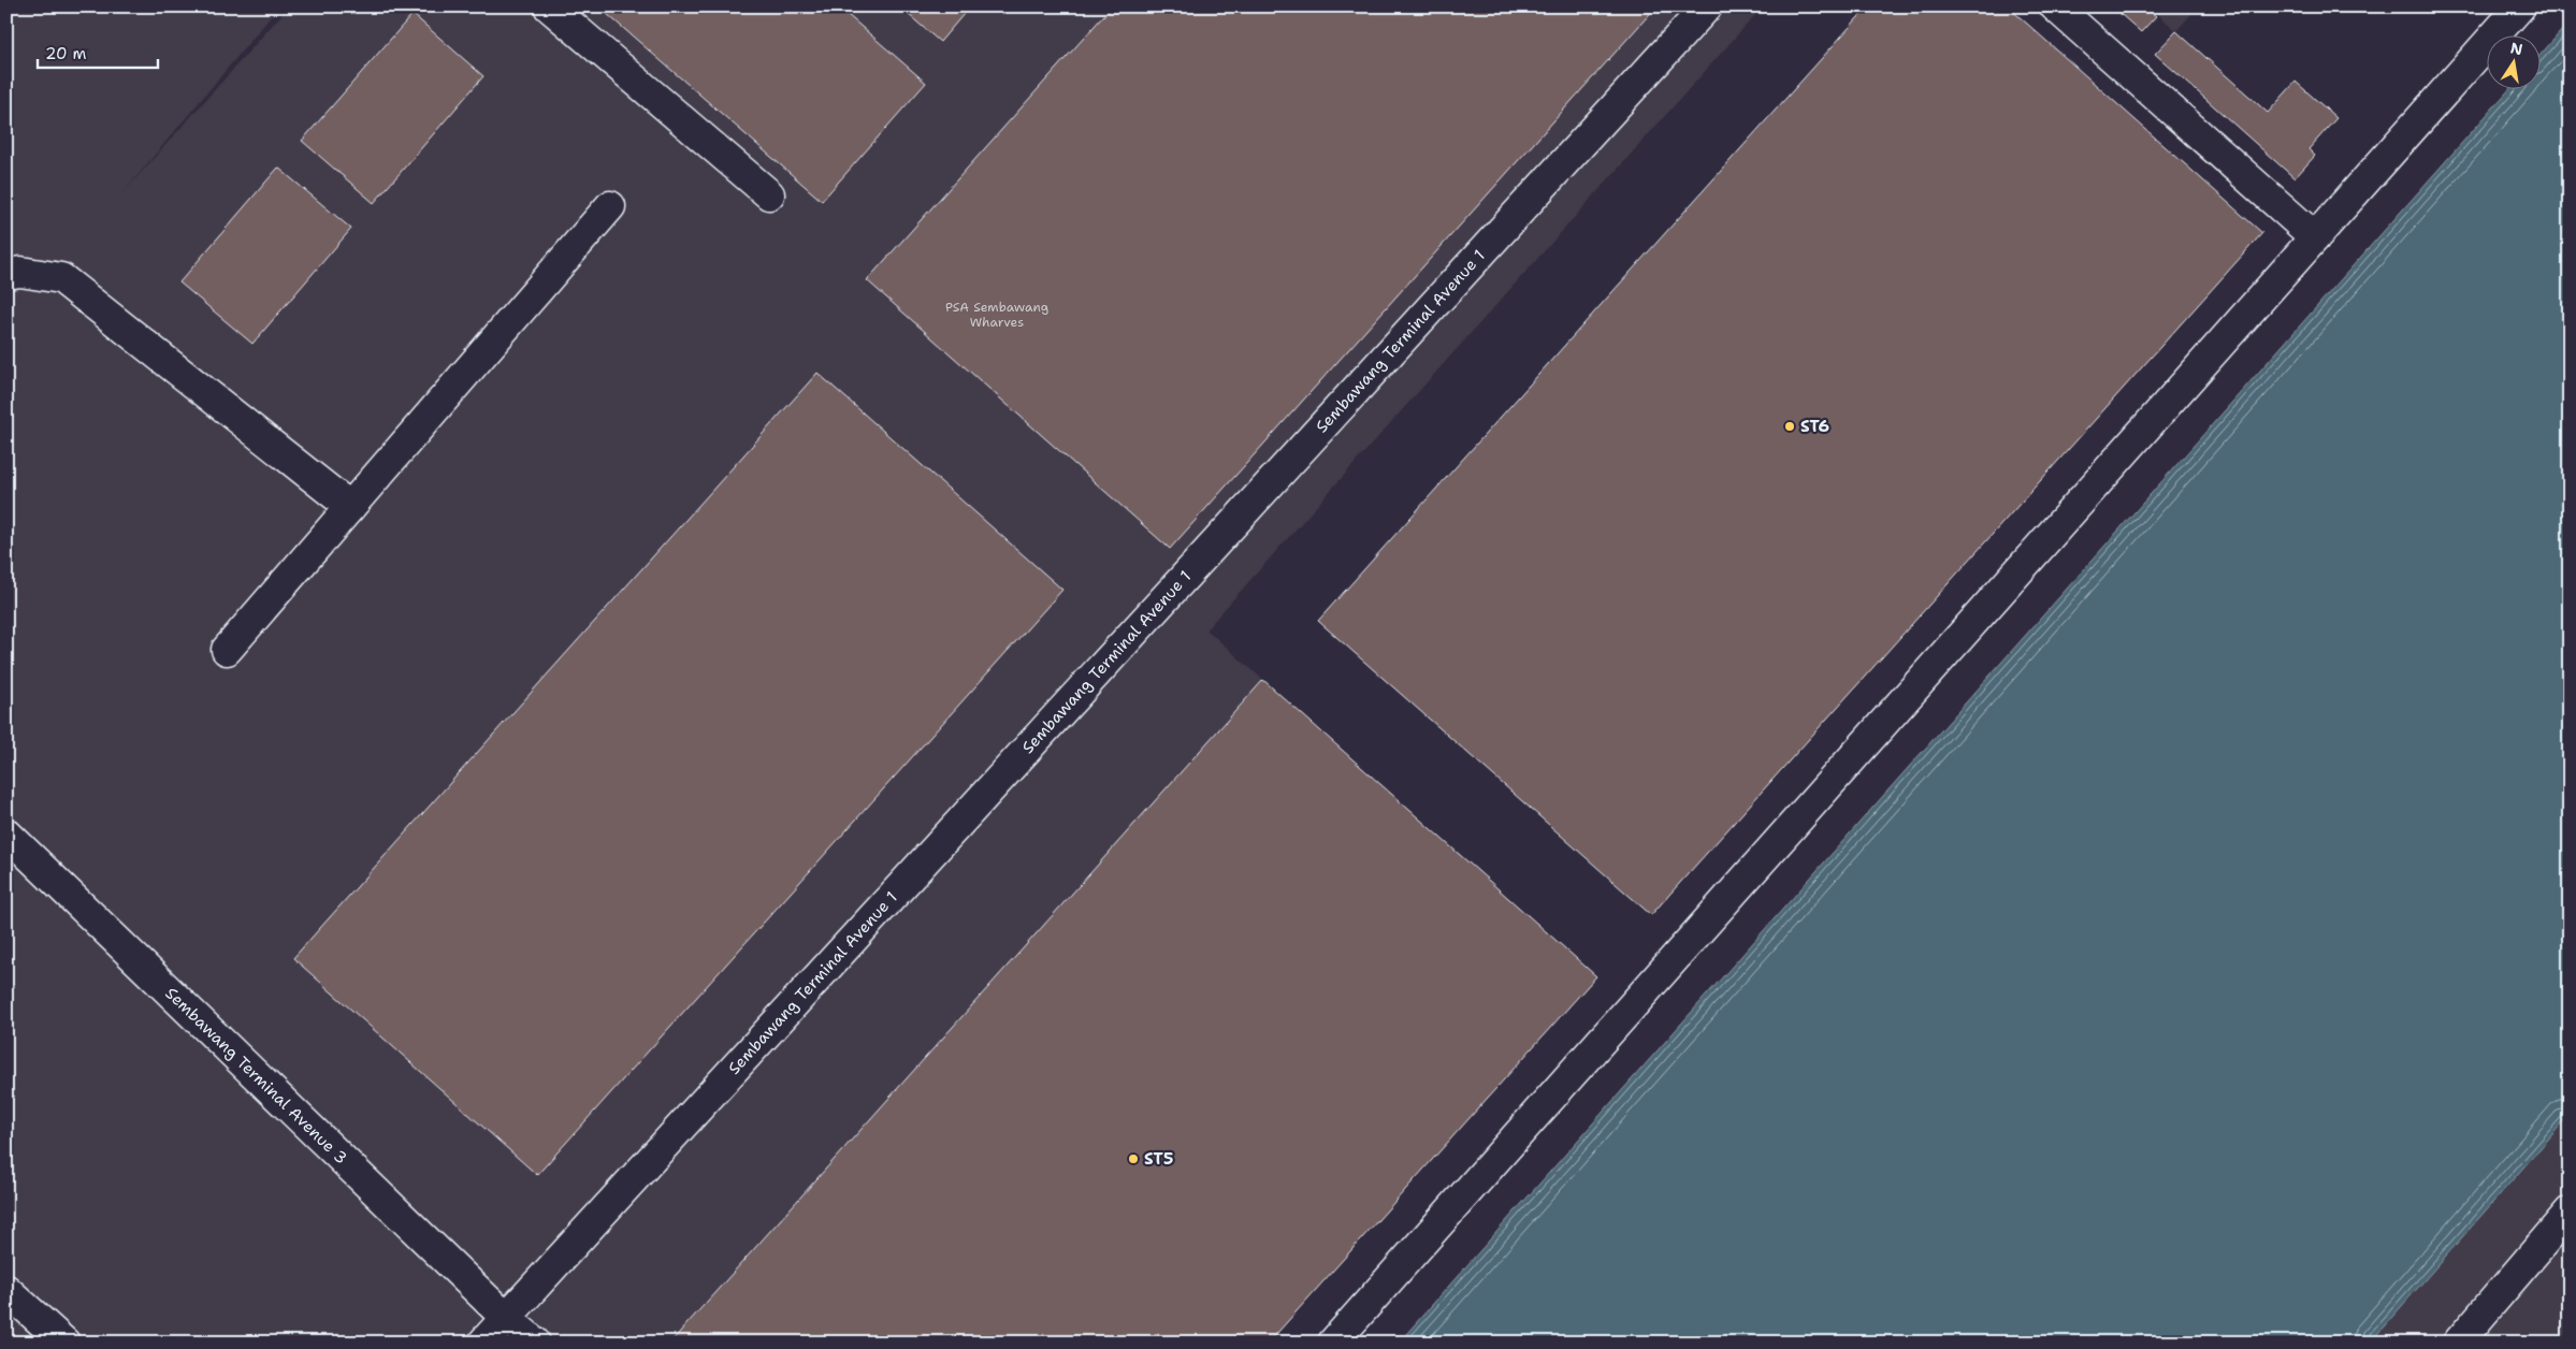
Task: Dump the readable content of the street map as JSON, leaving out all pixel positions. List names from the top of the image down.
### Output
{
  "streets": {
    "lane": ["Sembawang Terminal Avenue 1", "Sembawang Terminal Avenue 3"]
  },
  "crossings": [
    ["Sembawang Terminal Avenue 1", "Sembawang Terminal Avenue 3"]
  ],
  "places": ["ST6", "ST5"],
  "house_numbers": ["PSA Sembawang Wharves"],
  "scale_bar": "20 m",
  "north": "top"
}
